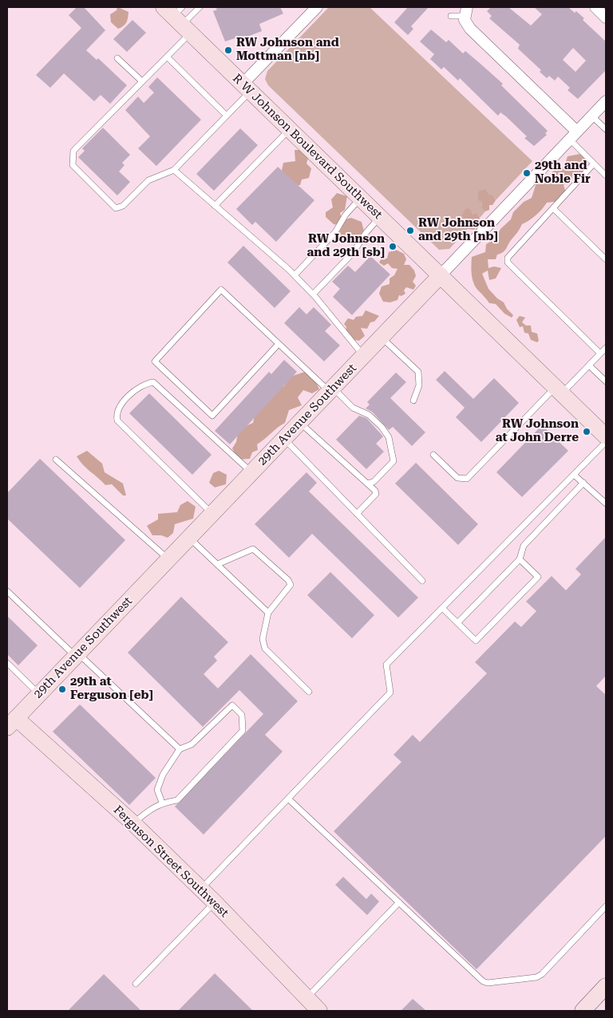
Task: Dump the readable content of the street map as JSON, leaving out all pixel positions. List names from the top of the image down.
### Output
{
  "streets": {
    "street": ["R W Johnson Boulevard Southwest", "29th Avenue Southwest", "Ferguson Street Southwest"]
  },
  "crossings": [
    ["R W Johnson Boulevard Southwest", "29th Avenue Southwest"],
    ["29th Avenue Southwest", "Ferguson Street Southwest"]
  ],
  "places": [
    "RW Johnson and Mottman [nb]",
    "29th and Noble Fir",
    "RW Johnson and 29th [nb]",
    "RW Johnson and 29th [sb]",
    "RW Johnson at John Derre",
    "29th at Ferguson [eb]"
  ]
}
